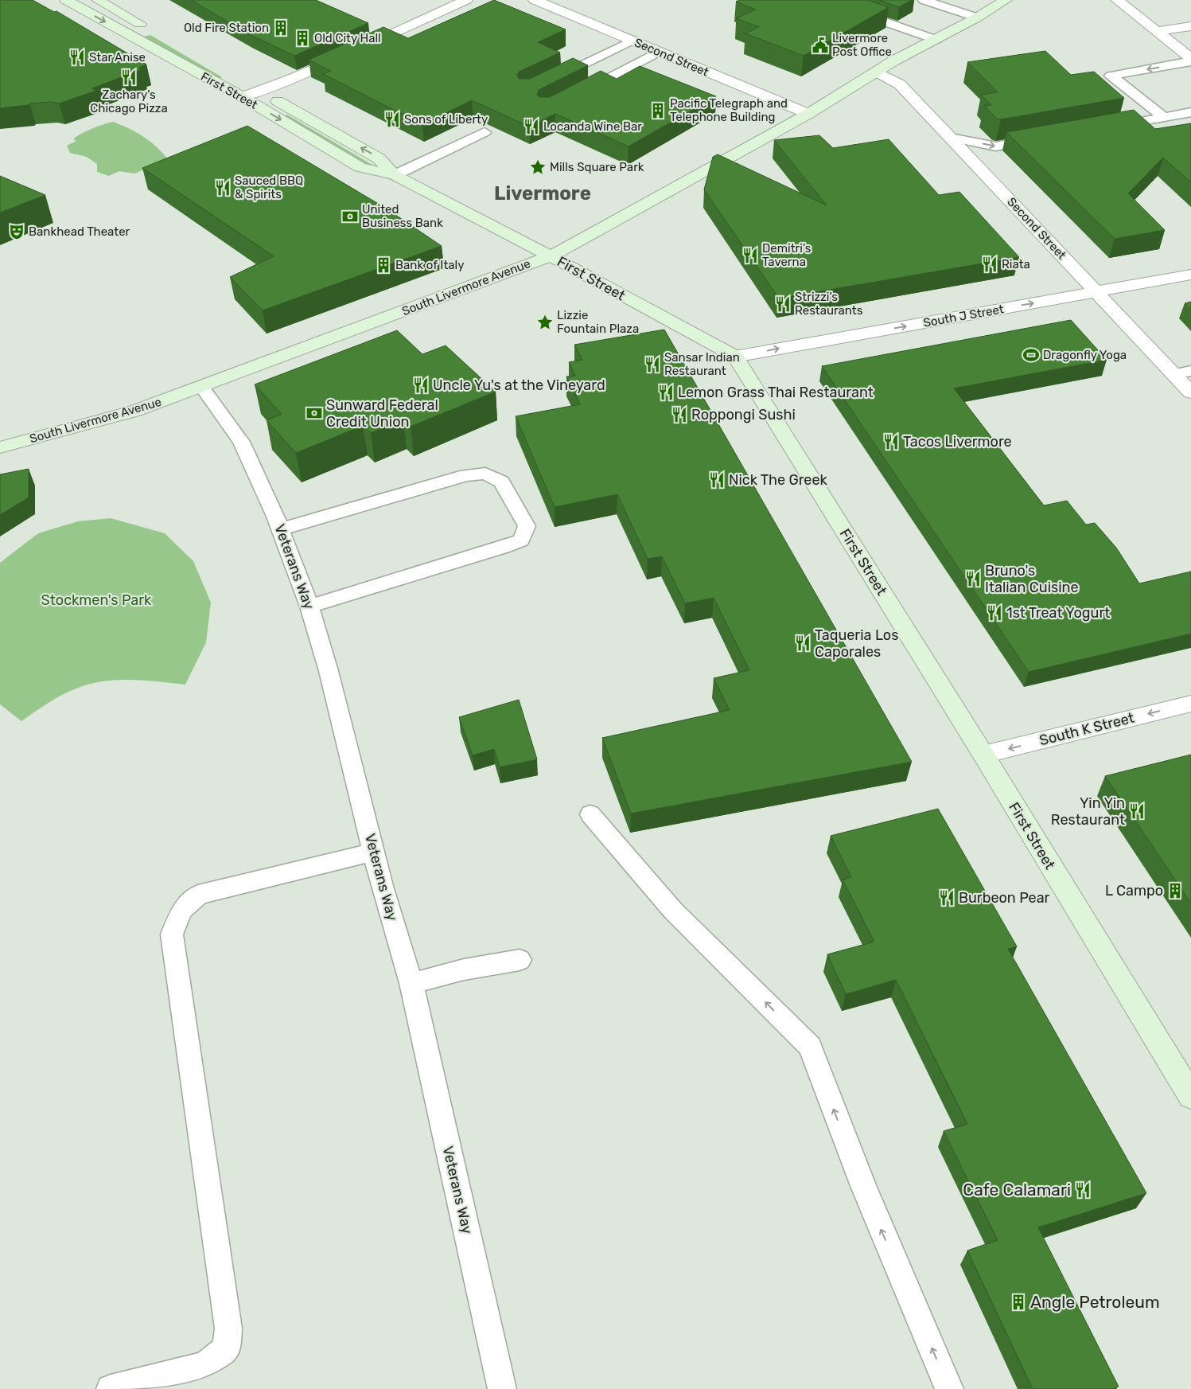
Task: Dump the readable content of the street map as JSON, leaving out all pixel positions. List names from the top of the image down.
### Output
{
  "streets": {
    "main road": ["First Street", "South Livermore Avenue"],
    "street": ["Second Street", "South J Street", "South K Street"],
    "lane": ["Veterans Way"]
  },
  "crossings": [
    ["Second Street", "South Livermore Avenue"],
    ["Second Street", "South J Street"],
    ["First Street", "South Livermore Avenue"],
    ["First Street", "South J Street"],
    ["First Street", "South K Street"],
    ["South Livermore Avenue", "Veterans Way"]
  ],
  "one_way": ["South J Street", "South K Street"],
  "districts": ["Livermore"],
  "parks": ["Stockmen's Park"],
  "places": {
    "building": [
      "Old Fire Station",
      "Old City Hall",
      "Pacific Telegraph and Telephone Building",
      "Bank of Italy",
      "L Campo",
      "Angle Petroleum"
    ],
    "public building": ["Livermore Post Office"],
    "restaurant": [
      "Star Anise",
      "Zachary's Chicago Pizza",
      "Sons of Liberty",
      "Locanda Wine Bar",
      "Sauced BBQ & Spirits",
      "Demitri's Taverna",
      "Riata",
      "Strizzi's Restaurants",
      "Sansar Indian Restaurant",
      "Uncle Yu's at the Vineyard",
      "Lemon Grass Thai Restaurant",
      "Roppongi Sushi",
      "Tacos Livermore",
      "Nick The Greek",
      "Bruno's Italian Cuisine",
      "1st Treat Yogurt",
      "Taqueria Los Caporales",
      "Yin Yin Restaurant",
      "Burbeon Pear",
      "Cafe Calamari"
    ],
    "place": ["Mills Square Park", "Lizzie Fountain Plaza"],
    "bank": ["United Business Bank", "Sunward Federal Credit Union"],
    "theatre": ["Bankhead Theater"],
    "sports": ["Dragonfly Yoga"]
  }
}
